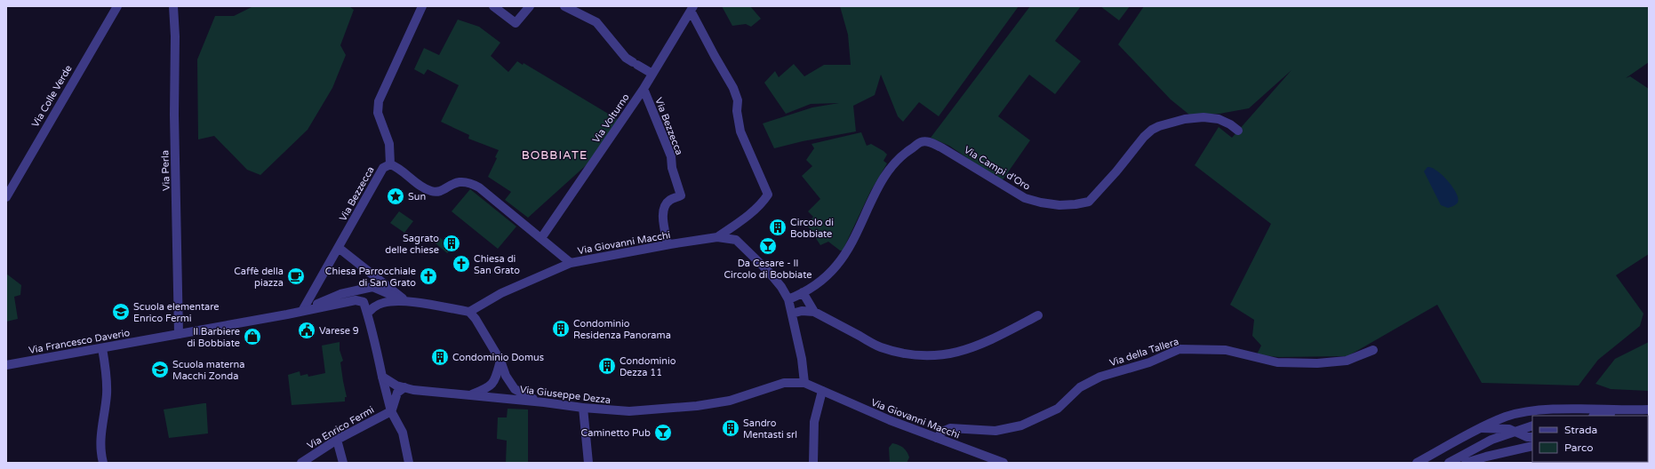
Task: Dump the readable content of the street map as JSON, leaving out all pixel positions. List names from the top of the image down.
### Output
{
  "streets": {
    "street": [
      "Via Colle Verde",
      "Via Volturno",
      "Via Bezzecca",
      "Via Campi d'Oro",
      "Via Perla",
      "Via Giovanni Macchi",
      "Via Francesco Daverio",
      "Via della Tallera",
      "Via Giuseppe Dezza",
      "Via Enrico Fermi"
    ]
  },
  "crossings": [
    ["Via Volturno", "Via Bezzecca"],
    ["Via Volturno", "Via Giovanni Macchi"],
    ["Via Bezzecca", "Via Giovanni Macchi"],
    ["Via Bezzecca", "Via Francesco Daverio"],
    ["Via Campi d'Oro", "Via Giovanni Macchi"],
    ["Via Perla", "Via Francesco Daverio"],
    ["Via Giovanni Macchi", "Via della Tallera"],
    ["Via Giovanni Macchi", "Via Giuseppe Dezza"]
  ],
  "districts": ["BOBBIATE"],
  "places": {
    "place": ["Sun"],
    "building": [
      "Circolo di Bobbiate",
      "Sagrato delle chiese",
      "Condominio Residenza Panorama",
      "Condominio Domus",
      "Condominio Dezza 11",
      "Sandro Mentasti srl"
    ],
    "bar": ["Da Cesare - Il Circolo di Bobbiate", "Caminetto Pub"],
    "church": ["Chiesa di San Grato", "Chiesa Parrocchiale di San Grato"],
    "cafe": ["Caffè della piazza"],
    "school or university": ["Scuola elementare Enrico Fermi", "Scuola materna Macchi Zonda"],
    "public building": ["Varese 9"],
    "shop": ["Il Barbiere di Bobbiate"]
  },
  "legend": ["Strada", "Parco"]
}
